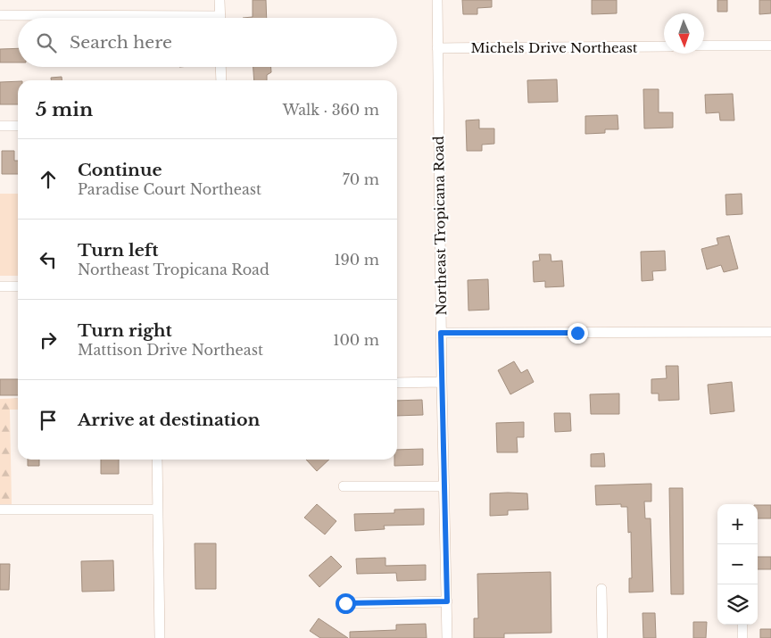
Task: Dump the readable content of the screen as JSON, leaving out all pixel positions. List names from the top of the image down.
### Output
{
  "streets": {
    "street": ["Michels Drive Northeast", "Northeast Tropicana Road"]
  },
  "crossings": [
    ["Michels Drive Northeast", "Northeast Tropicana Road"]
  ],
  "north": "bottom",
  "page": {
    "search": "Search here",
    "heading": ["5 min", "Walk · 360 m"],
    "list": [
      ["Continue", "Paradise Court Northeast", "70 m"],
      ["Turn left", "Northeast Tropicana Road", "190 m"],
      ["Turn right", "Mattison Drive Northeast", "100 m"],
      "Arrive at destination"
    ],
    "map_buttons": ["+", "−"]
  }
}
